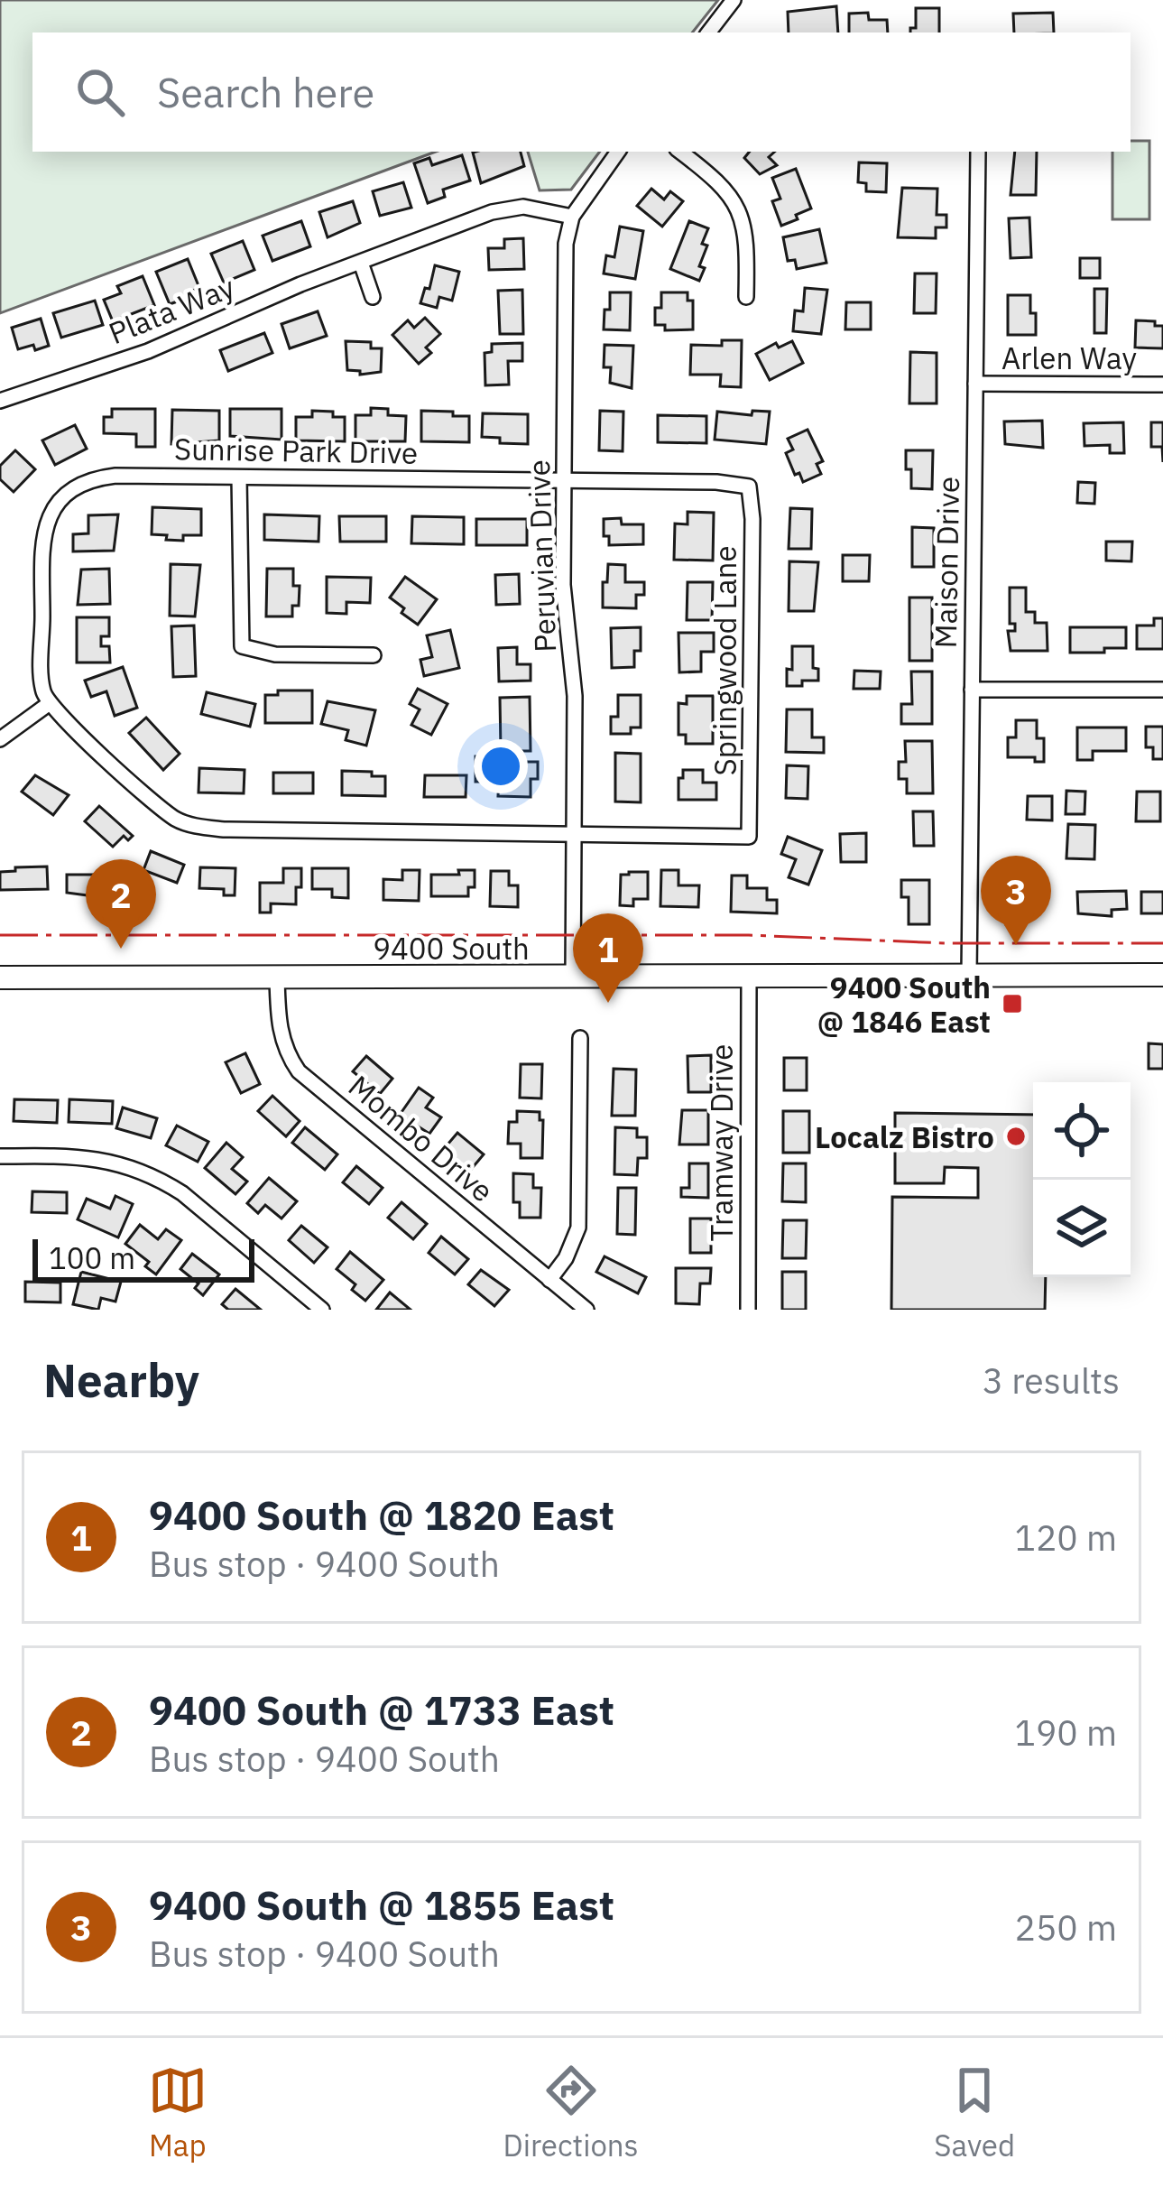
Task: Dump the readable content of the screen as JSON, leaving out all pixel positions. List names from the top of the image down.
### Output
{
  "streets": {
    "main road": ["9400 South"],
    "street": [
      "Plata Way",
      "Arlen Way",
      "Sunrise Park Drive",
      "Peruvian Drive",
      "Maison Drive",
      "Springwood Lane",
      "Mombo Drive",
      "Tramway Drive"
    ]
  },
  "crossings": [
    ["Plata Way", "Peruvian Drive"],
    ["Arlen Way", "Maison Drive"],
    ["Sunrise Park Drive", "Peruvian Drive"],
    ["Sunrise Park Drive", "Springwood Lane"],
    ["Peruvian Drive", "Springwood Lane"],
    ["Peruvian Drive", "9400 South"],
    ["Maison Drive", "9400 South"],
    ["9400 South", "Mombo Drive"],
    ["9400 South", "Tramway Drive"]
  ],
  "places": {
    "transit": ["9400 South @ 1846 East"],
    "other": ["Localz Bistro"]
  },
  "scale_bar": "100 m",
  "page": {
    "search": "Search here",
    "pins": ["3", "2", "1"],
    "scale": "100 m",
    "heading": ["Nearby", "3 results"],
    "list": [
      {
        "mark": "1",
        "name": "9400 South @ 1820 East",
        "note": "Bus stop · 9400 South",
        "value": "120 m"
      },
      {
        "mark": "2",
        "name": "9400 South @ 1733 East",
        "note": "Bus stop · 9400 South",
        "value": "190 m"
      },
      {
        "mark": "3",
        "name": "9400 South @ 1855 East",
        "note": "Bus stop · 9400 South",
        "value": "250 m"
      }
    ],
    "nav": ["Map", "Directions", "Saved"]
  }
}
